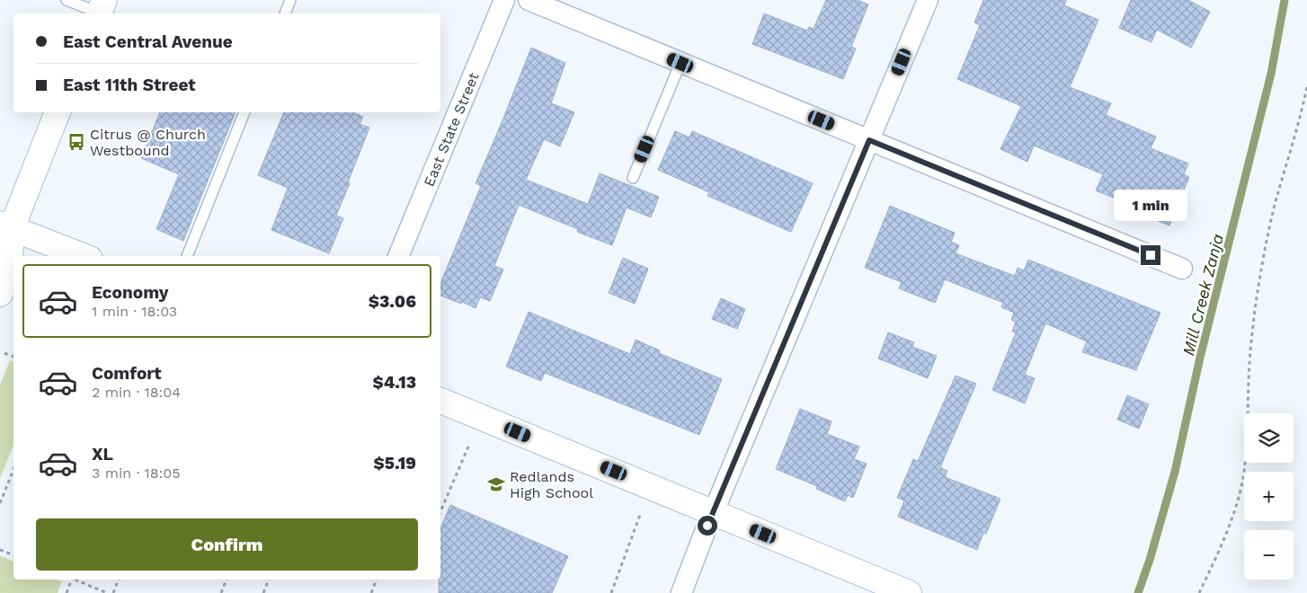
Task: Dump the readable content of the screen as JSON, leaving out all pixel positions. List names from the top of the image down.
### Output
{
  "streets": {
    "street": ["East State Street"]
  },
  "water": ["Mill Creek Zanja"],
  "places": {
    "bus stop": ["Citrus @ Church Westbound"],
    "school or university": ["Redlands High School"]
  },
  "page": {
    "banner": ["East Central Avenue", "East 11th Street"],
    "bubble": "1 min",
    "list": [
      {
        "name": "Economy",
        "note": "1 min · 18:03",
        "value": "$3.06"
      },
      {
        "name": "Comfort",
        "note": "2 min · 18:04",
        "value": "$4.13"
      },
      {
        "name": "XL",
        "note": "3 min · 18:05",
        "value": "$5.19"
      }
    ],
    "map_buttons": ["+", "−"],
    "buttons": "Confirm"
  }
}
